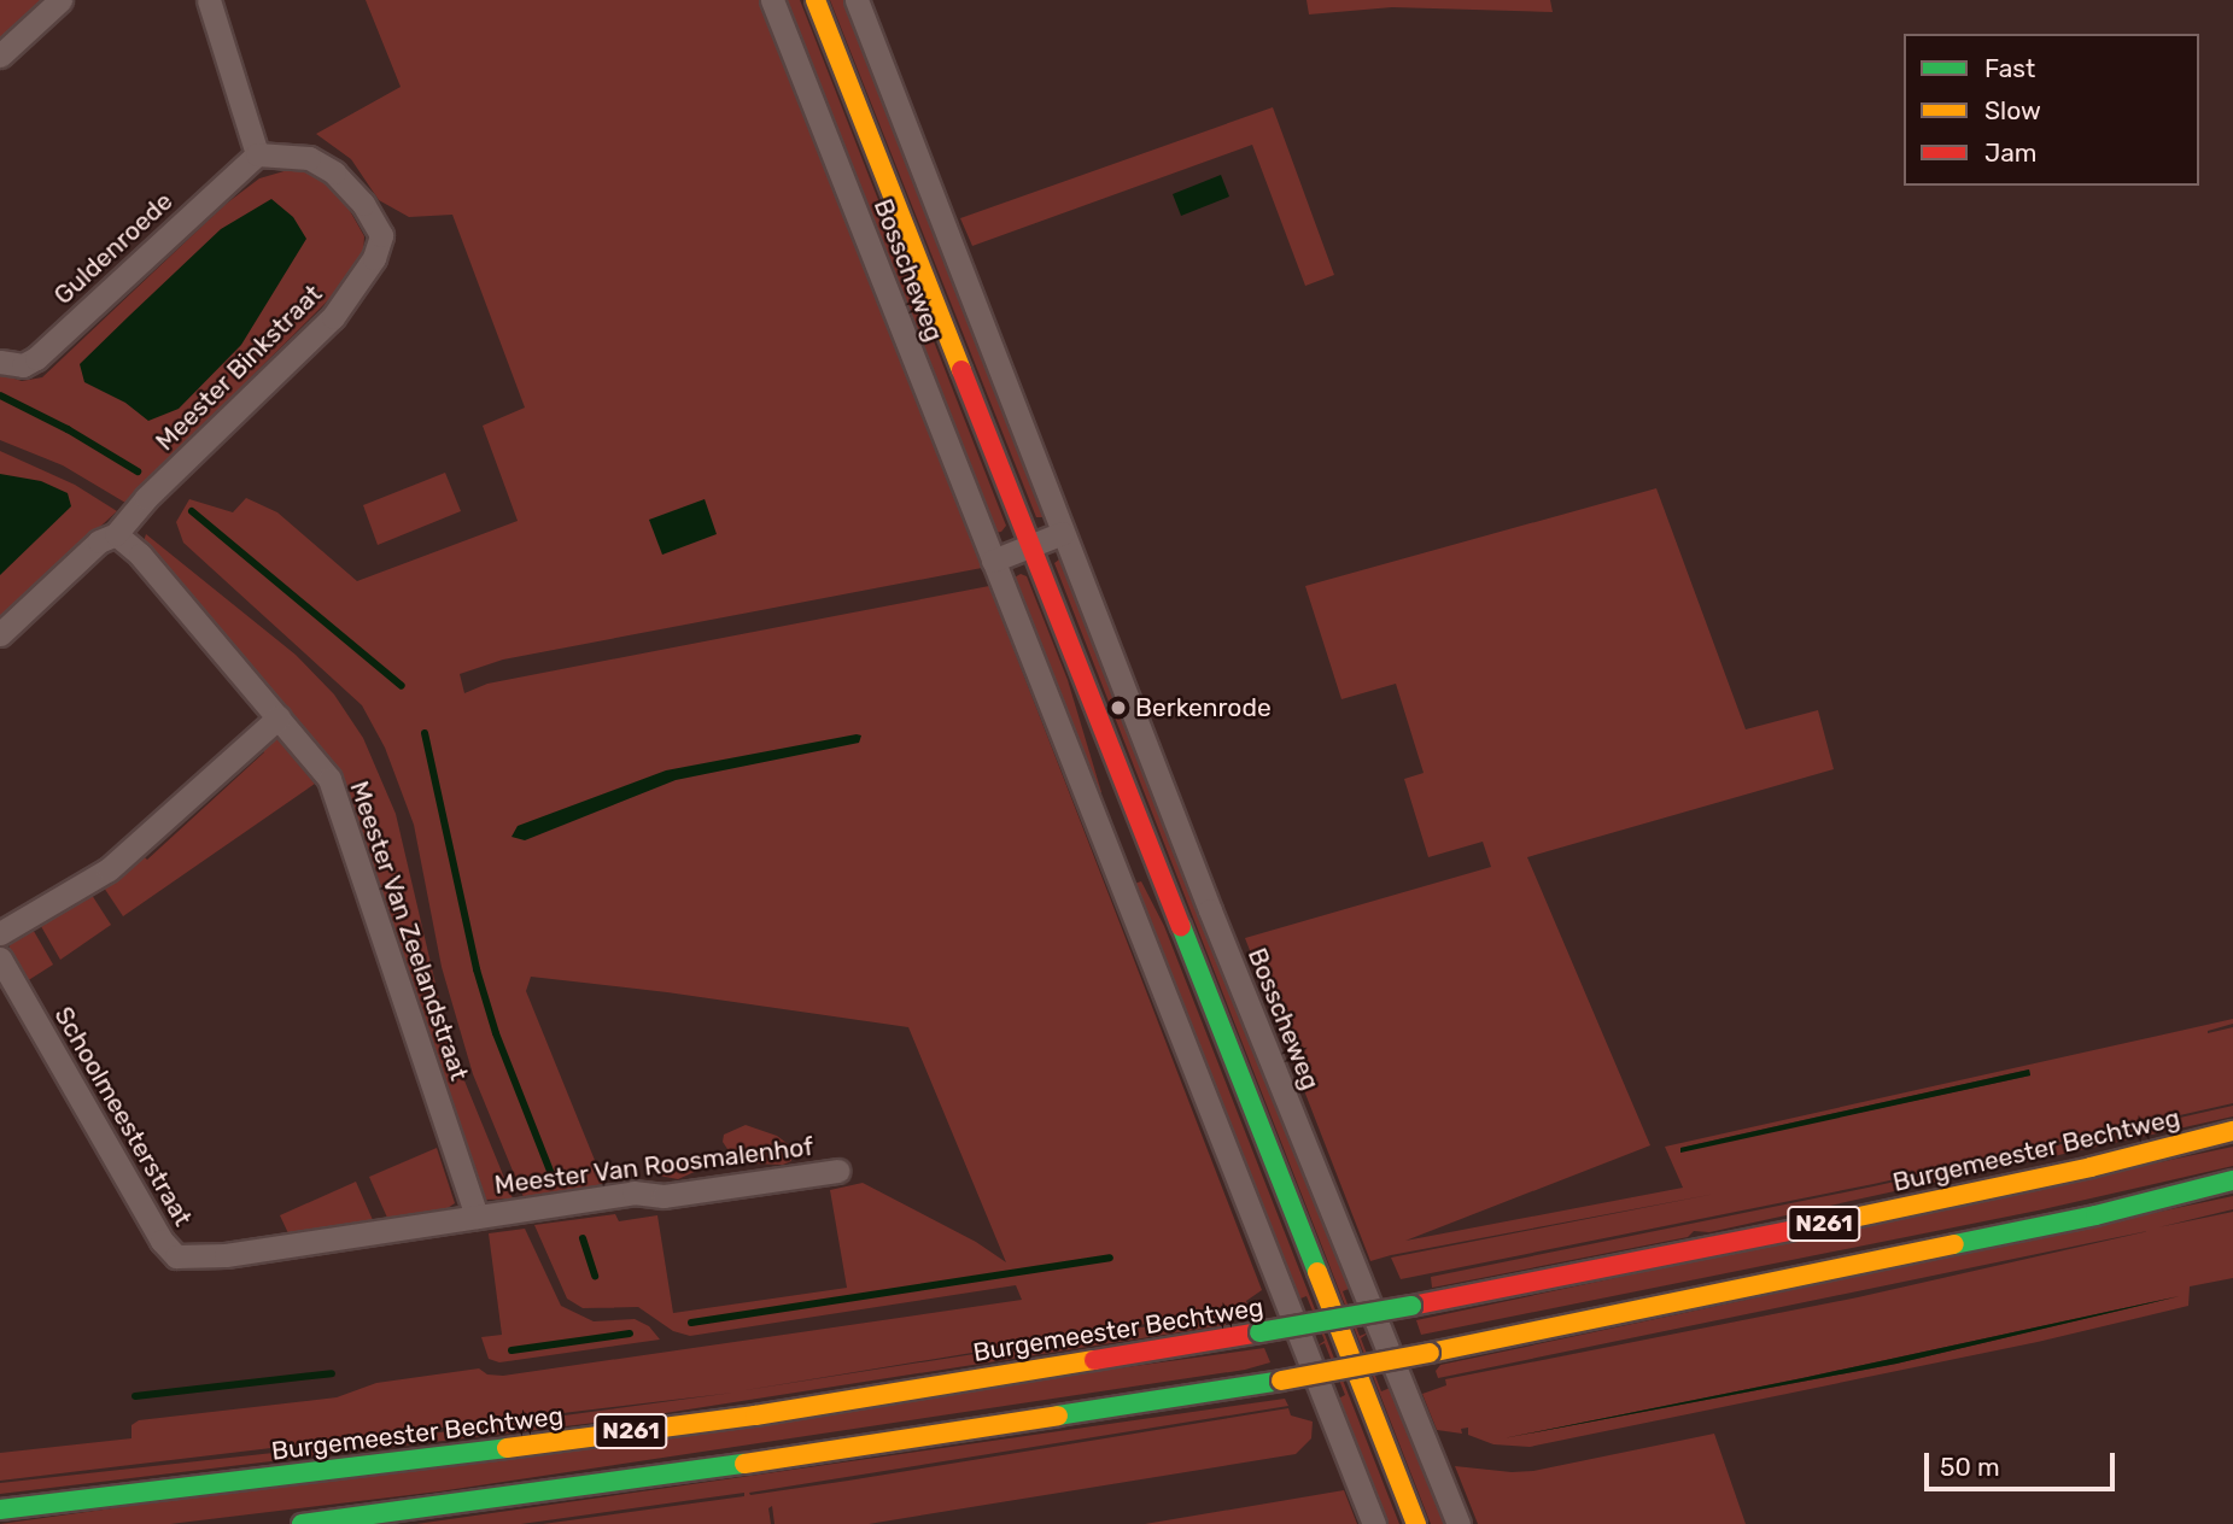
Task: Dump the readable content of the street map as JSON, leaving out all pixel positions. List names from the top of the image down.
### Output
{
  "streets": {
    "main road": ["Bosscheweg", "Burgemeester Bechtweg", "N261"],
    "street": [
      "Guldenroede",
      "Meester Binkstraat",
      "Meester Van Zeelandstraat",
      "Schoolmeesterstraat",
      "Meester Van Roosmalenhof"
    ]
  },
  "crossings": [
    ["Guldenroede", "Meester Binkstraat"],
    ["Meester Binkstraat", "Meester Van Zeelandstraat"],
    ["Meester Van Zeelandstraat", "Schoolmeesterstraat"],
    ["Meester Van Zeelandstraat", "Meester Van Roosmalenhof"],
    ["Schoolmeesterstraat", "Meester Van Roosmalenhof"]
  ],
  "places": ["Berkenrode"],
  "legend": ["Fast", "Slow", "Jam"],
  "scale_bar": "50 m"
}
